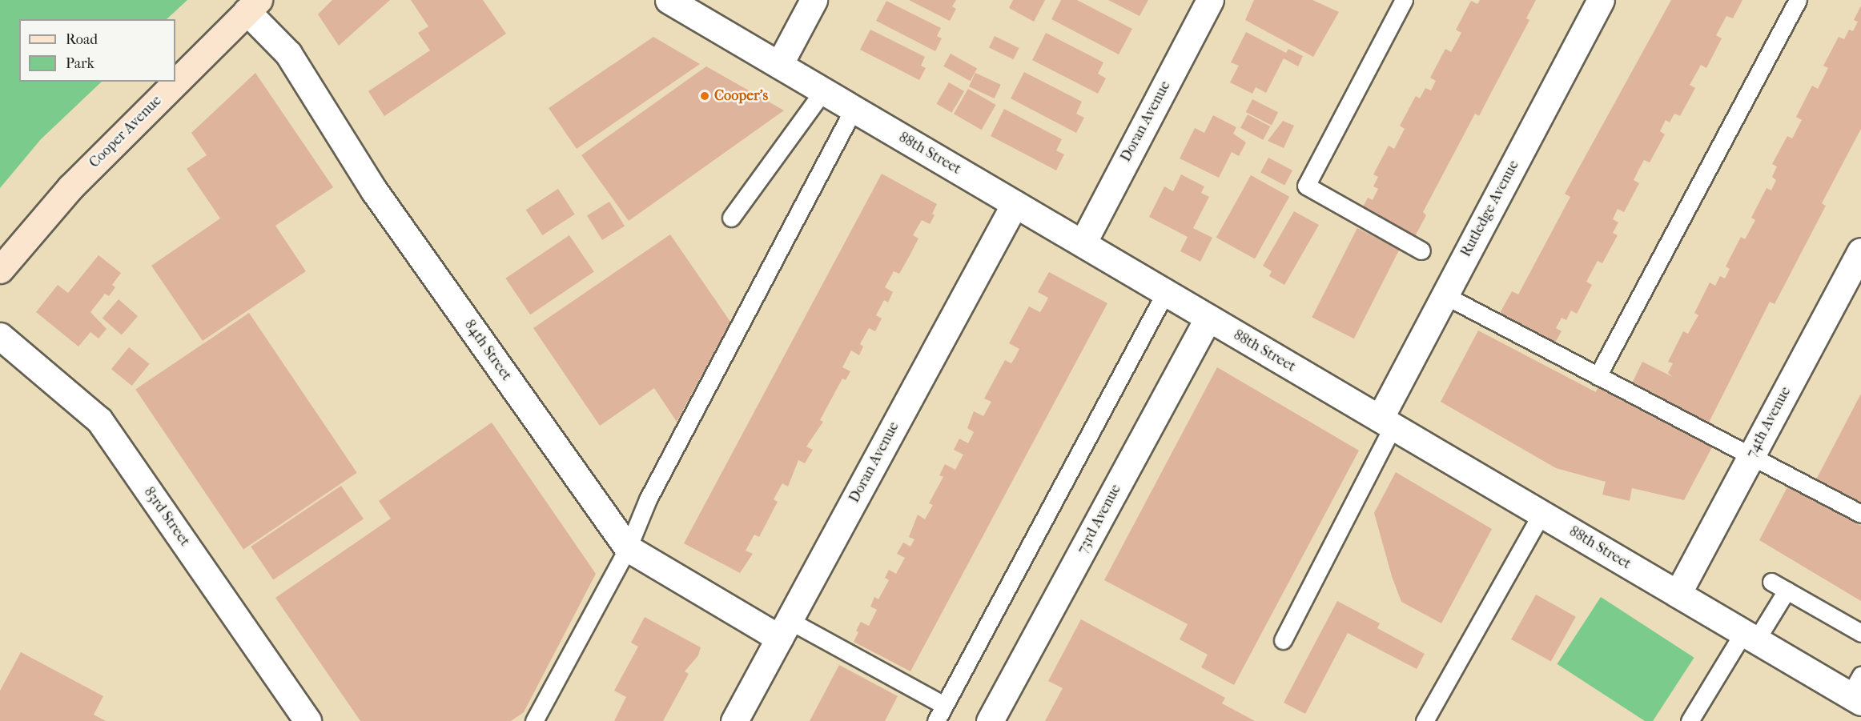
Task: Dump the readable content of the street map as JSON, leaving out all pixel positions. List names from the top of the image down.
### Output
{
  "streets": {
    "main road": ["Cooper Avenue"],
    "street": [
      "Doran Avenue",
      "88th Street",
      "Rutledge Avenue",
      "84th Street",
      "74th Avenue",
      "83rd Street",
      "73rd Avenue"
    ]
  },
  "crossings": [
    ["Doran Avenue", "88th Street"],
    ["Doran Avenue", "84th Street"],
    ["Cooper Avenue", "84th Street"],
    ["88th Street", "Rutledge Avenue"],
    ["88th Street", "74th Avenue"],
    ["88th Street", "73rd Avenue"]
  ],
  "places": ["Cooper's"],
  "legend": ["Road", "Park"]
}
